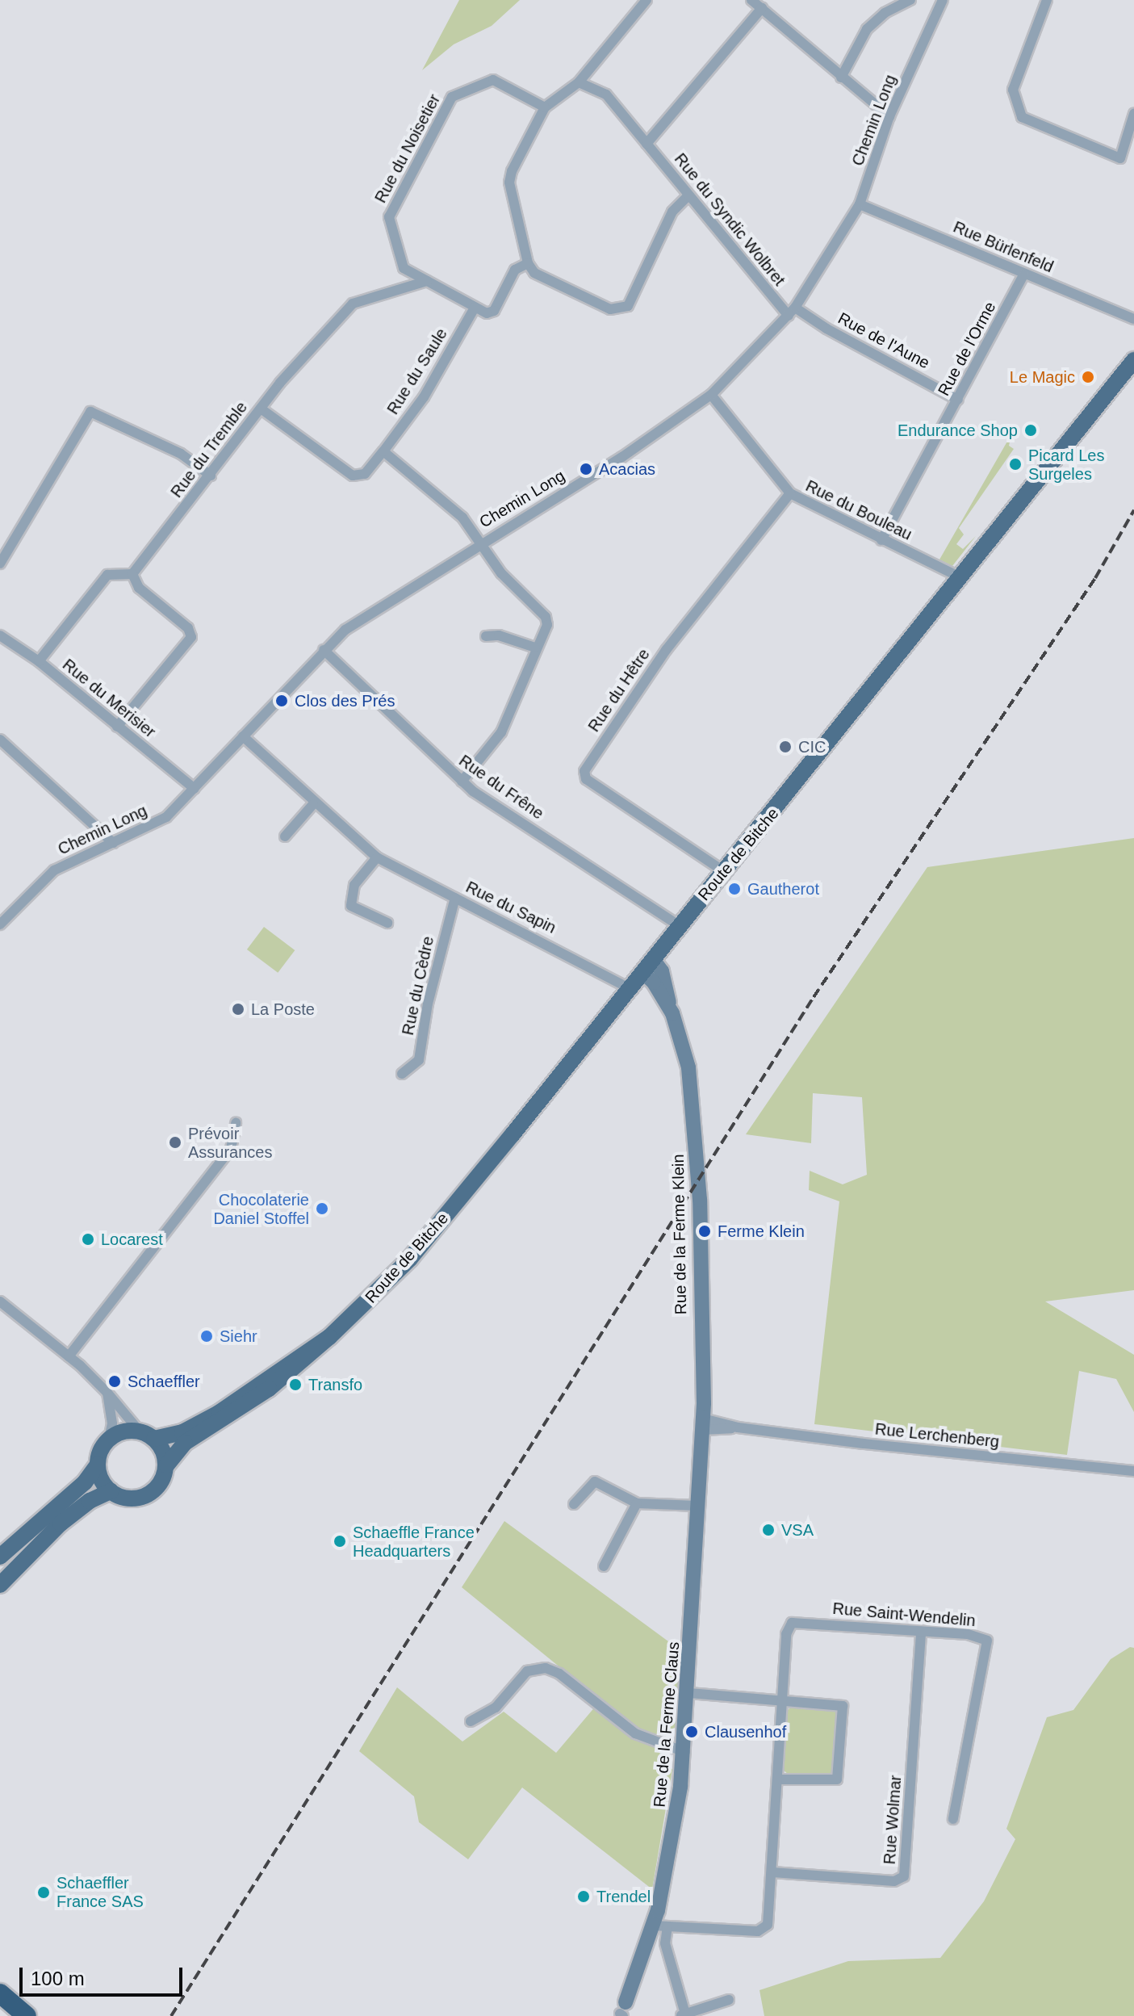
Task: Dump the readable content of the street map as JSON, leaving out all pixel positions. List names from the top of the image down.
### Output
{
  "streets": {
    "main road": ["Route de Bitche"],
    "street": [
      "Chemin Long",
      "Rue du Noisetier",
      "Rue du Syndic Wolbret",
      "Rue Bürlenfeld",
      "Rue de l'Aune",
      "Rue de l'Orme",
      "Rue du Saule",
      "Rue du Tremble",
      "Rue du Bouleau",
      "Rue du Hêtre",
      "Rue du Merisier",
      "Rue du Frêne",
      "Rue du Sapin",
      "Rue du Cèdre",
      "Rue de la Ferme Klein",
      "Rue Lerchenberg",
      "Rue Saint-Wendelin",
      "Rue de la Ferme Claus",
      "Rue Wolmar"
    ]
  },
  "crossings": [
    ["Chemin Long", "Rue du Syndic Wolbret"],
    ["Chemin Long", "Rue Bürlenfeld"],
    ["Chemin Long", "Rue de l'Aune"],
    ["Chemin Long", "Rue du Bouleau"],
    ["Chemin Long", "Rue du Merisier"],
    ["Chemin Long", "Rue du Frêne"],
    ["Chemin Long", "Rue du Sapin"],
    ["Rue du Noisetier", "Rue du Syndic Wolbret"],
    ["Rue du Noisetier", "Rue du Saule"],
    ["Rue du Noisetier", "Rue du Tremble"],
    ["Rue du Syndic Wolbret", "Rue de l'Aune"],
    ["Rue Bürlenfeld", "Rue de l'Orme"],
    ["Rue de l'Aune", "Rue de l'Orme"],
    ["Rue de l'Orme", "Rue du Bouleau"],
    ["Rue du Saule", "Rue du Tremble"],
    ["Rue du Bouleau", "Rue du Hêtre"],
    ["Rue du Bouleau", "Route de Bitche"],
    ["Rue du Hêtre", "Route de Bitche"],
    ["Rue du Frêne", "Route de Bitche"],
    ["Route de Bitche", "Rue du Sapin"],
    ["Route de Bitche", "Rue de la Ferme Klein"],
    ["Rue du Sapin", "Rue du Cèdre"],
    ["Rue de la Ferme Klein", "Rue Lerchenberg"],
    ["Rue de la Ferme Klein", "Rue de la Ferme Claus"],
    ["Rue Lerchenberg", "Rue de la Ferme Claus"],
    ["Rue Saint-Wendelin", "Rue de la Ferme Claus"],
    ["Rue Saint-Wendelin", "Rue Wolmar"]
  ],
  "places": [
    "Le Magic",
    "Endurance Shop",
    "Picard Les Surgeles",
    "Acacias",
    "Clos des Prés",
    "CIC",
    "Gautherot",
    "La Poste",
    "Prévoir Assurances",
    "Chocolaterie Daniel Stoffel",
    "Ferme Klein",
    "Locarest",
    "Siehr",
    "Schaeffler",
    "Transfo",
    "VSA",
    "Schaeffle France Headquarters",
    "Clausenhof",
    "Schaeffler France SAS",
    "Trendel"
  ],
  "scale_bar": "100 m"
}
